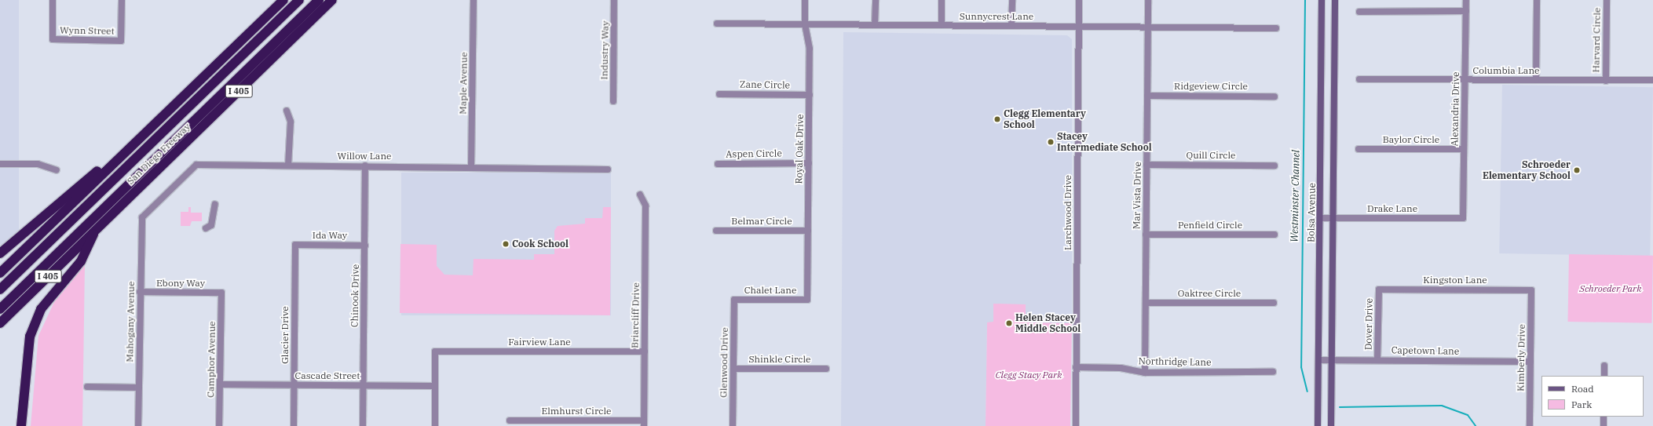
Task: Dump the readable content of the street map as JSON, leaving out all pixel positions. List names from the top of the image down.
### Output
{
  "streets": {
    "highway": ["I 405", "San Diego Freeway"],
    "main road": ["Bolsa Avenue"],
    "street": [
      "Sunnycrest Lane",
      "Wynn Street",
      "Harvard Circle",
      "Industry Way",
      "Columbia Lane",
      "Maple Avenue",
      "Zane Circle",
      "Ridgeview Circle",
      "Alexandria Drive",
      "Baylor Circle",
      "Royal Oak Drive",
      "Aspen Circle",
      "Quill Circle",
      "Willow Lane",
      "Mar Vista Drive",
      "Drake Lane",
      "Larchwood Drive",
      "Belmar Circle",
      "Penfield Circle",
      "Ida Way",
      "Kingston Lane",
      "Ebony Way",
      "Chalet Lane",
      "Oaktree Circle",
      "Chinook Drive",
      "Briarcliff Drive",
      "Mahogany Avenue",
      "Dover Drive",
      "Glacier Drive",
      "Fairview Lane",
      "Capetown Lane",
      "Kimberly Drive",
      "Camphor Avenue",
      "Shinkle Circle",
      "Northridge Lane",
      "Glenwood Drive",
      "Cascade Street",
      "Elmhurst Circle"
    ]
  },
  "crossings": [
    ["Sunnycrest Lane", "Royal Oak Drive"],
    ["Sunnycrest Lane", "Mar Vista Drive"],
    ["Sunnycrest Lane", "Larchwood Drive"],
    ["Harvard Circle", "Columbia Lane"],
    ["Columbia Lane", "Alexandria Drive"],
    ["Maple Avenue", "Willow Lane"],
    ["Zane Circle", "Royal Oak Drive"],
    ["Ridgeview Circle", "Mar Vista Drive"],
    ["Alexandria Drive", "Baylor Circle"],
    ["Alexandria Drive", "Drake Lane"],
    ["Royal Oak Drive", "Aspen Circle"],
    ["Royal Oak Drive", "Belmar Circle"],
    ["Royal Oak Drive", "Chalet Lane"],
    ["Quill Circle", "Mar Vista Drive"],
    ["Willow Lane", "Chinook Drive"],
    ["Willow Lane", "Mahogany Avenue"],
    ["Mar Vista Drive", "Penfield Circle"],
    ["Mar Vista Drive", "Oaktree Circle"],
    ["Mar Vista Drive", "Northridge Lane"],
    ["Drake Lane", "Bolsa Avenue"],
    ["Larchwood Drive", "Northridge Lane"],
    ["Bolsa Avenue", "Capetown Lane"],
    ["Ida Way", "Chinook Drive"],
    ["Ida Way", "Glacier Drive"],
    ["Kingston Lane", "Dover Drive"],
    ["Kingston Lane", "Kimberly Drive"],
    ["Ebony Way", "Mahogany Avenue"],
    ["Ebony Way", "Camphor Avenue"],
    ["Chalet Lane", "Glenwood Drive"],
    ["Chinook Drive", "Cascade Street"],
    ["Briarcliff Drive", "Fairview Lane"],
    ["Briarcliff Drive", "Elmhurst Circle"],
    ["Dover Drive", "Capetown Lane"],
    ["Glacier Drive", "Cascade Street"],
    ["Fairview Lane", "Cascade Street"],
    ["Capetown Lane", "Kimberly Drive"],
    ["Camphor Avenue", "Cascade Street"],
    ["Shinkle Circle", "Glenwood Drive"]
  ],
  "water": ["Westminster Channel"],
  "parks": ["Schroeder Park", "Clegg Stacy Park"],
  "places": [
    "Clegg Elementary School",
    "Stacey Intermediate School",
    "Schroeder Elementary School",
    "Cook School",
    "Helen Stacey Middle School"
  ],
  "legend": ["Road", "Park"]
}
